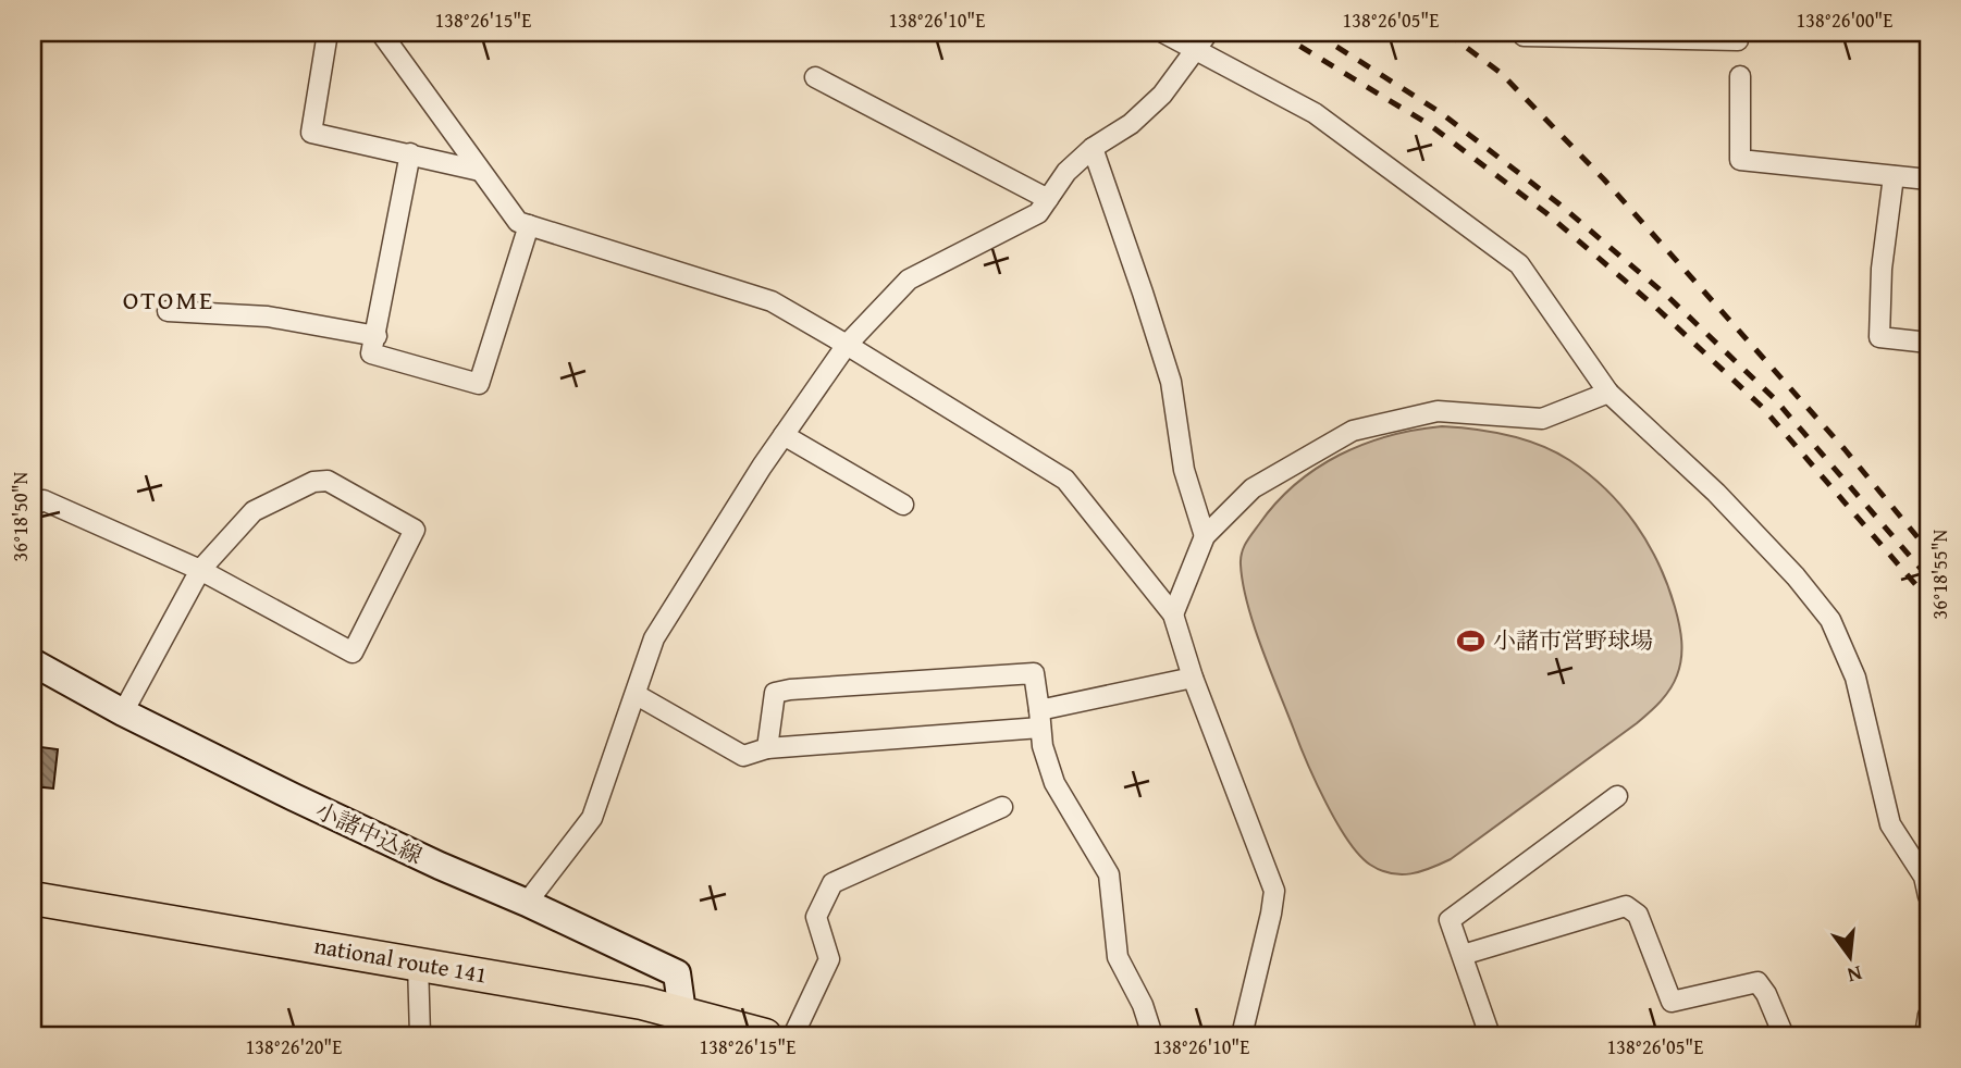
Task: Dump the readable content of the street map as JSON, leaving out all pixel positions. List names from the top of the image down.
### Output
{
  "streets": {
    "highway": ["national route 141"],
    "main road": ["小諸中込線"]
  },
  "crossings": [
    ["小諸中込線", "national route 141"]
  ],
  "districts": ["OTOME"],
  "places": {
    "sports": ["小諸市営野球場"]
  },
  "north": "bottom",
  "coordinates": [
    "138°26'15\"E",
    "138°26'10\"E",
    "138°26'05\"E",
    "138°26'00\"E",
    "36°18'50\"N",
    "36°18'55\"N",
    "138°26'20\"E"
  ]
}
